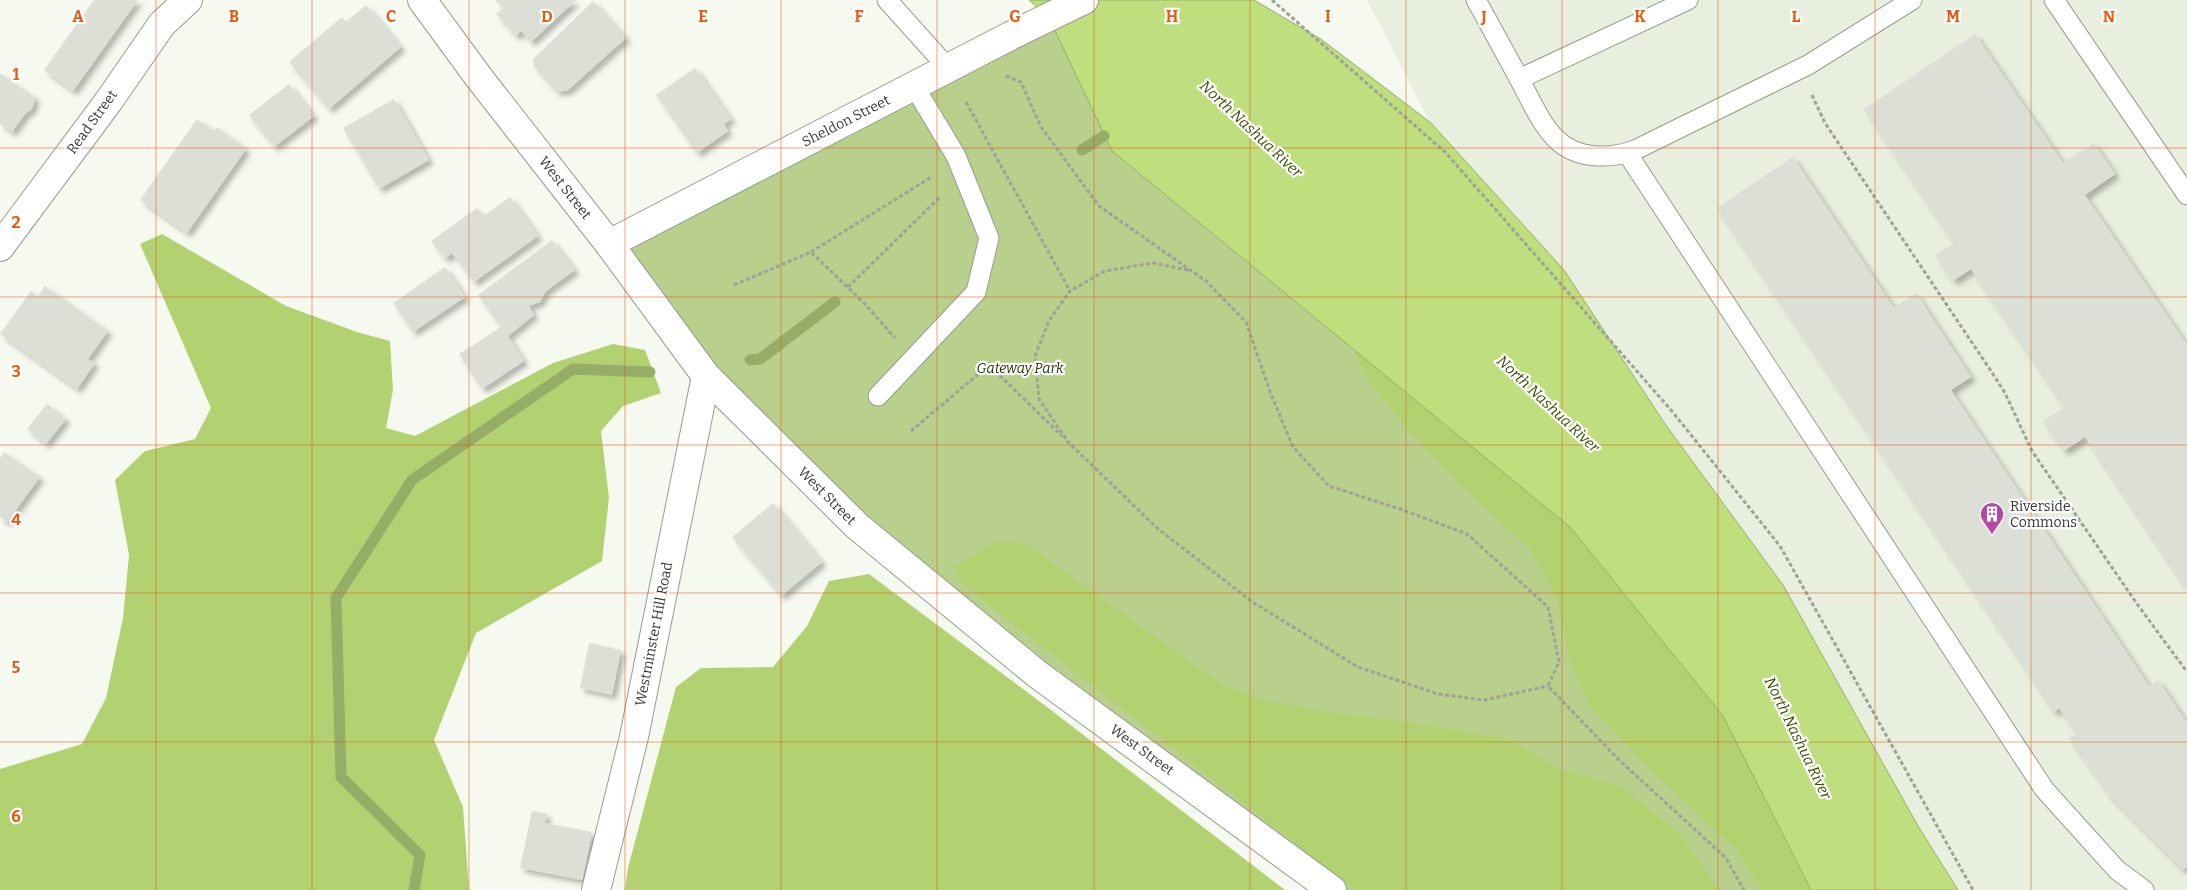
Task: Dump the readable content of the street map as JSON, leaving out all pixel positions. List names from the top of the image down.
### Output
{
  "streets": {
    "street": [
      "Sheldon Street",
      "Read Street",
      "West Street",
      "Westminster Hill Road"
    ]
  },
  "crossings": [
    ["Sheldon Street", "West Street"],
    ["West Street", "Westminster Hill Road"]
  ],
  "water": ["North Nashua River"],
  "parks": ["Gateway Park"],
  "places": {
    "building": ["Riverside Commons"]
  },
  "grid": {
    "columns": [
      "A",
      "B",
      "C",
      "D",
      "E",
      "F",
      "G",
      "H",
      "I",
      "J",
      "K",
      "L",
      "M",
      "N"
    ],
    "rows": [
      "1",
      "2",
      "3",
      "4",
      "5",
      "6"
    ]
  }
}
